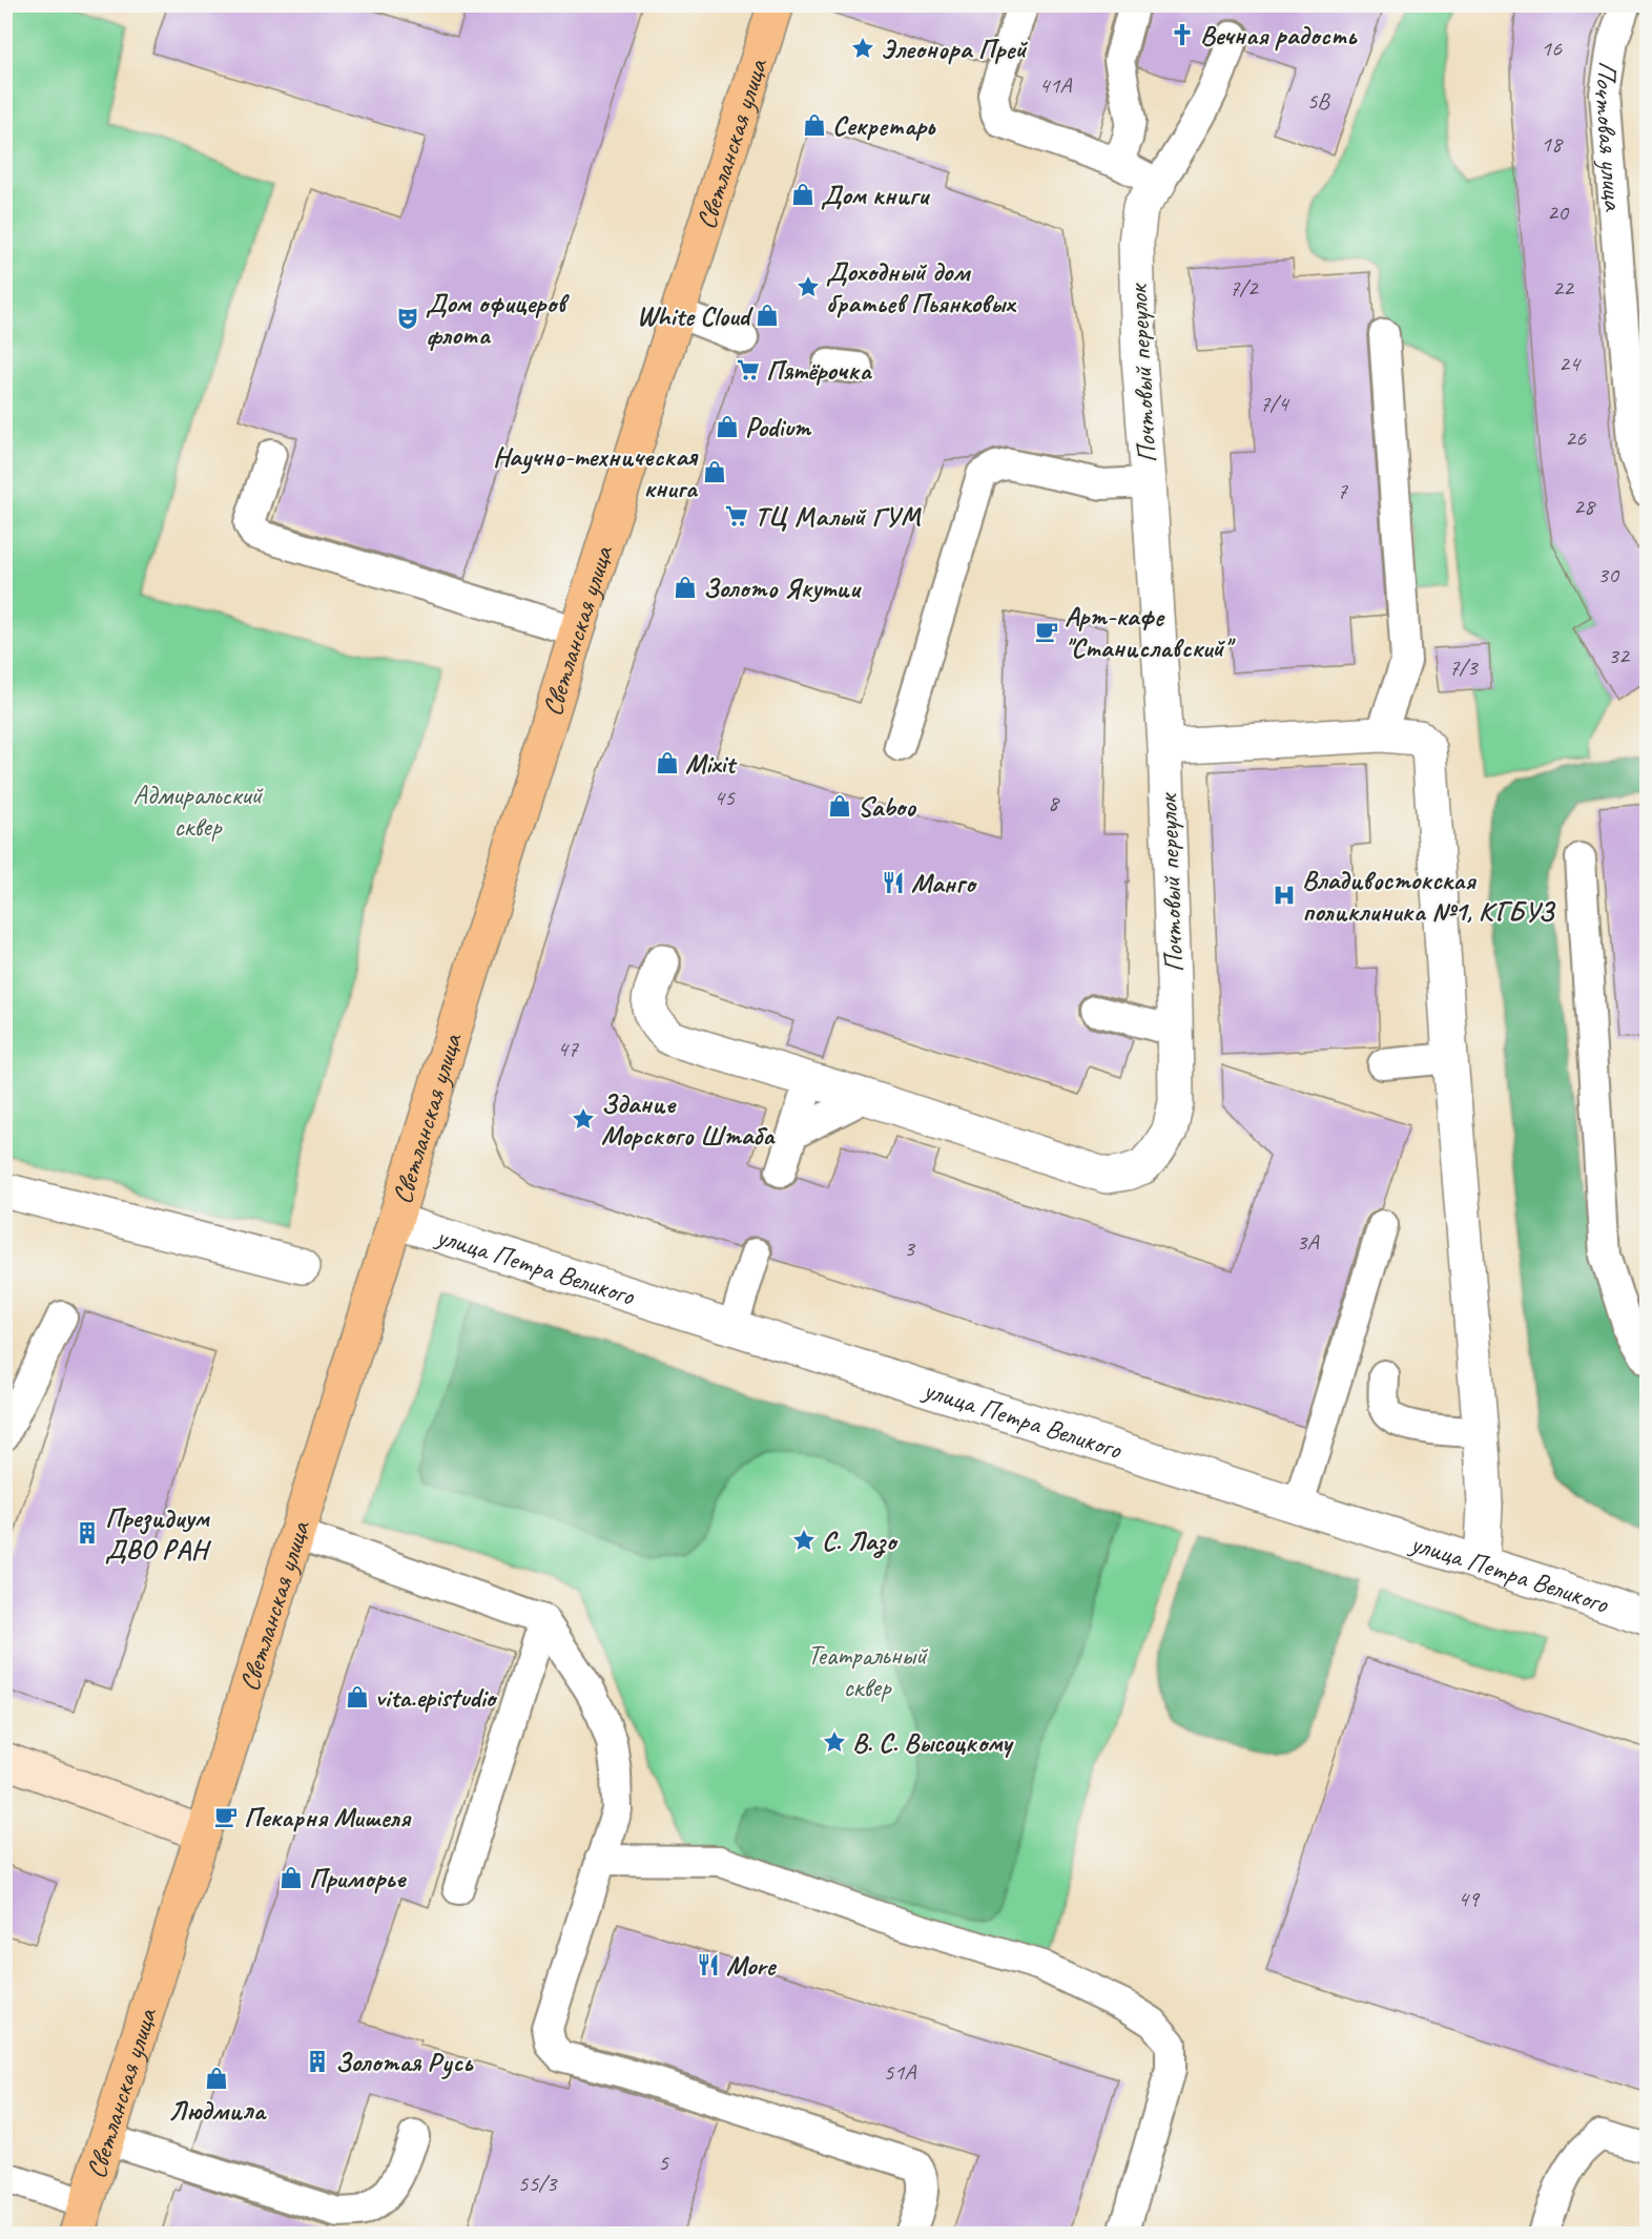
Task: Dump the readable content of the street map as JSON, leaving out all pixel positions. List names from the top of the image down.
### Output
{
  "streets": {
    "main road": ["Светланская улица"],
    "street": ["Почтовый переулок", "улица Петра Великого"],
    "lane": ["Почтовая улица"]
  },
  "crossings": [
    ["Светланская улица", "улица Петра Великого"]
  ],
  "parks": ["Адмиральский сквер", "Театральный сквер"],
  "places": {
    "church": ["Вечная радость"],
    "place": [
      "Элеонора Прей",
      "Доходный дом братьев Пьянковых",
      "Здание Морского Штаба",
      "С. Лазо",
      "В. С. Высоцкому"
    ],
    "shop": [
      "Секретарь",
      "Дом книги",
      "White Cloud",
      "Podium",
      "Научно-техническая книга",
      "Золото Якутии",
      "Mixit",
      "Saboo",
      "vita.epistudio",
      "Приморье",
      "Людмила"
    ],
    "theatre": ["Дом офицеров флота"],
    "supermarket": ["Пятёрочка", "ТЦ Малый ГУМ"],
    "cafe": ["Арт-кафе \"Станиславский\"", "Пекарня Мишеля"],
    "restaurant": ["Манго", "More"],
    "hospital": ["Владивостокская поликлиника №1, КГБУЗ"],
    "building": ["Президиум ДВО РАН", "Золотая Русь"]
  },
  "house_numbers": [
    "16",
    "41А",
    "5В",
    "18",
    "20",
    "7/2",
    "22",
    "24",
    "7/4",
    "26",
    "7",
    "28",
    "30",
    "32",
    "7/3",
    "45",
    "8",
    "47",
    "3А",
    "3",
    "49",
    "51А",
    "5",
    "55/3"
  ]
}
